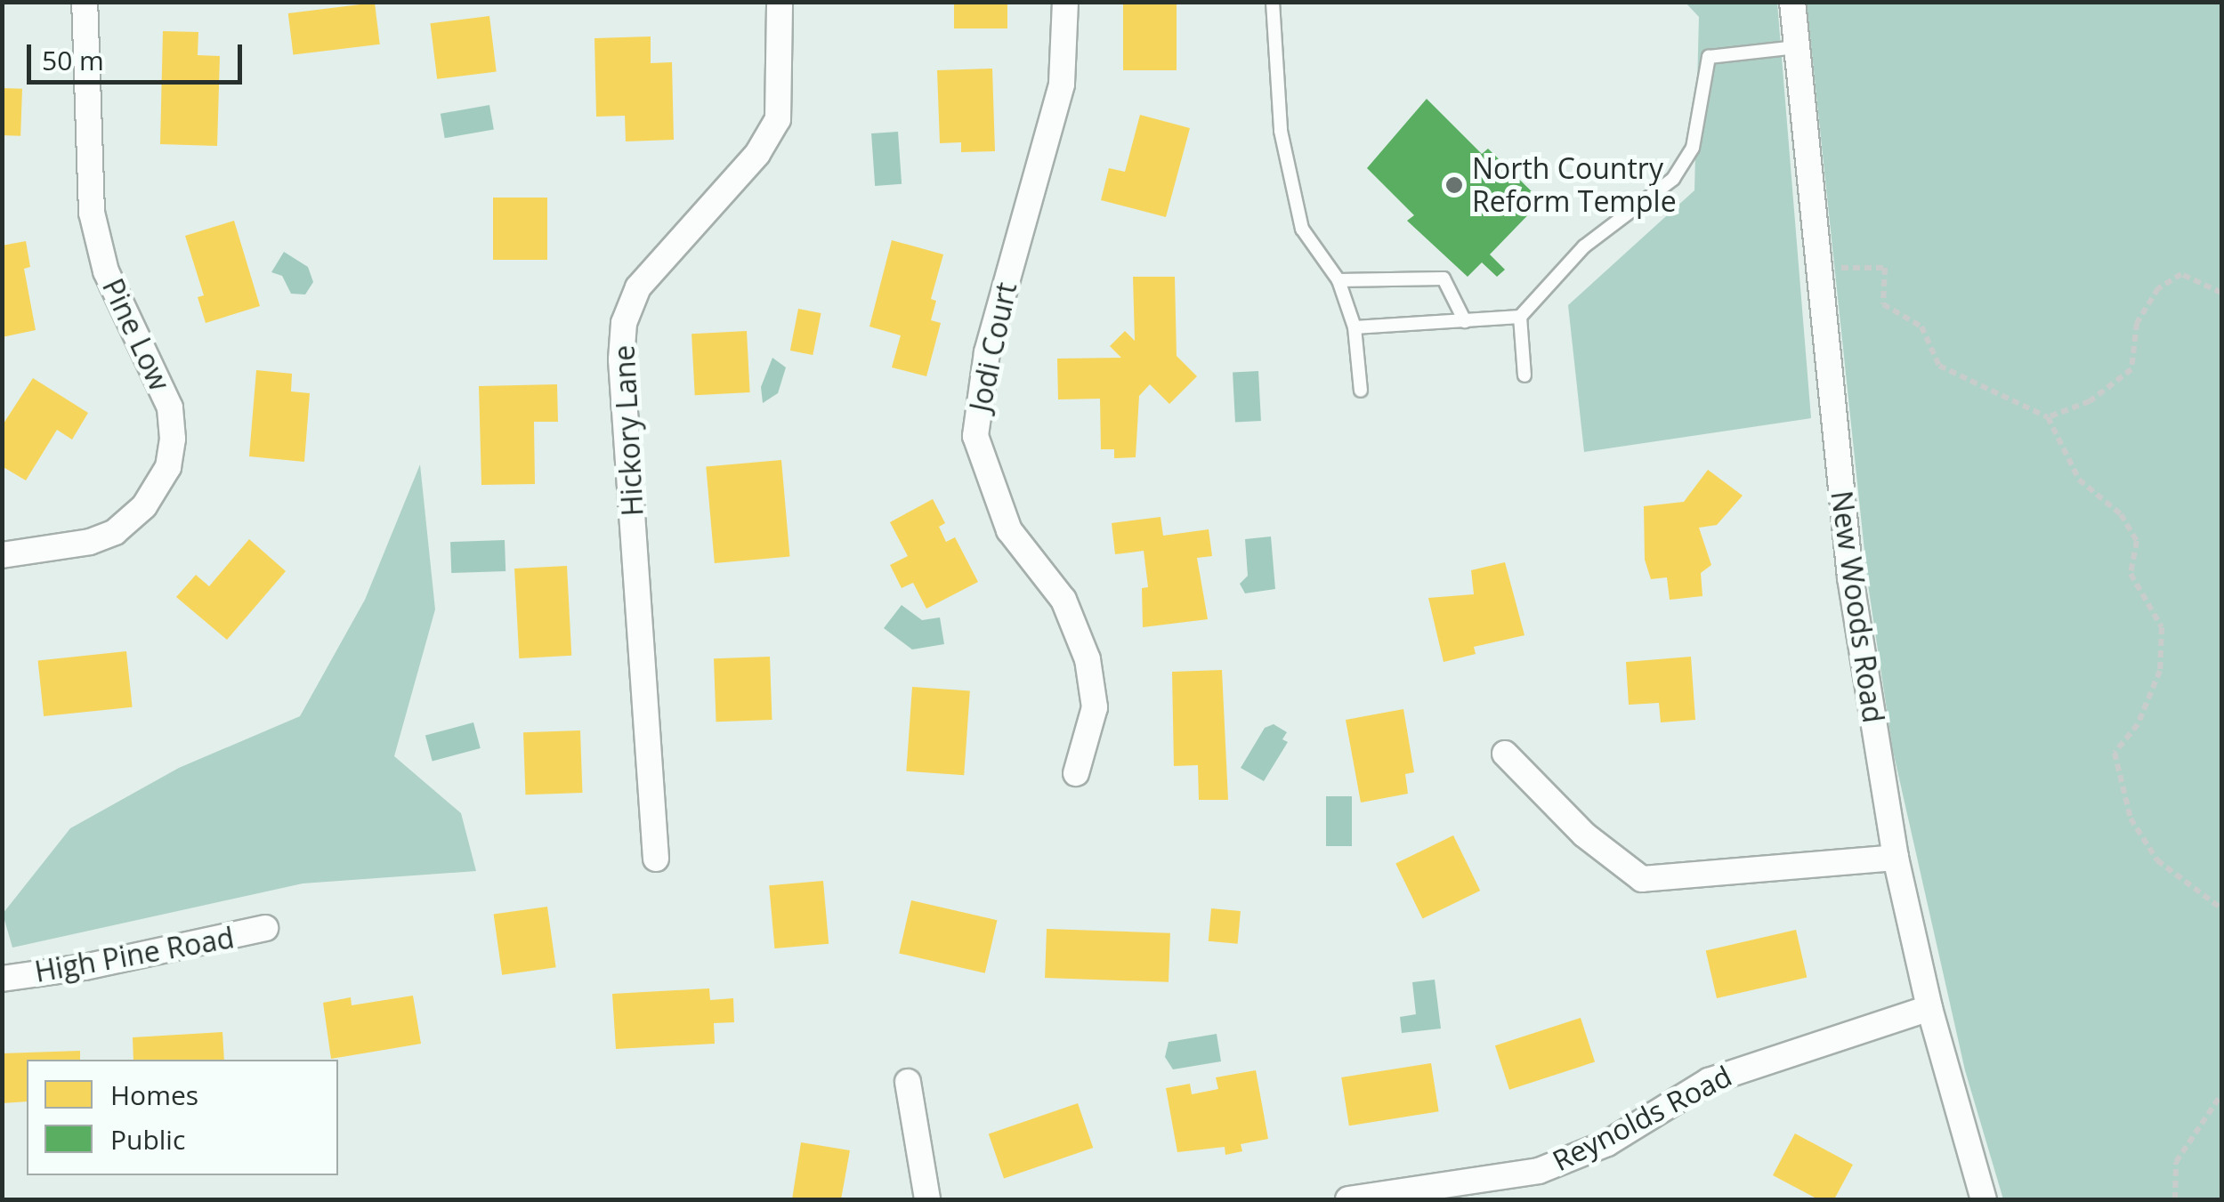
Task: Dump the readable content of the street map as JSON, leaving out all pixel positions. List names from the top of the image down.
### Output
{
  "streets": {
    "street": [
      "Pine Low",
      "Jodi Court",
      "Hickory Lane",
      "New Woods Road",
      "High Pine Road",
      "Reynolds Road"
    ]
  },
  "crossings": [
    ["New Woods Road", "Reynolds Road"]
  ],
  "places": ["North Country Reform Temple"],
  "legend": ["Homes", "Public"],
  "scale_bar": "50 m"
}
